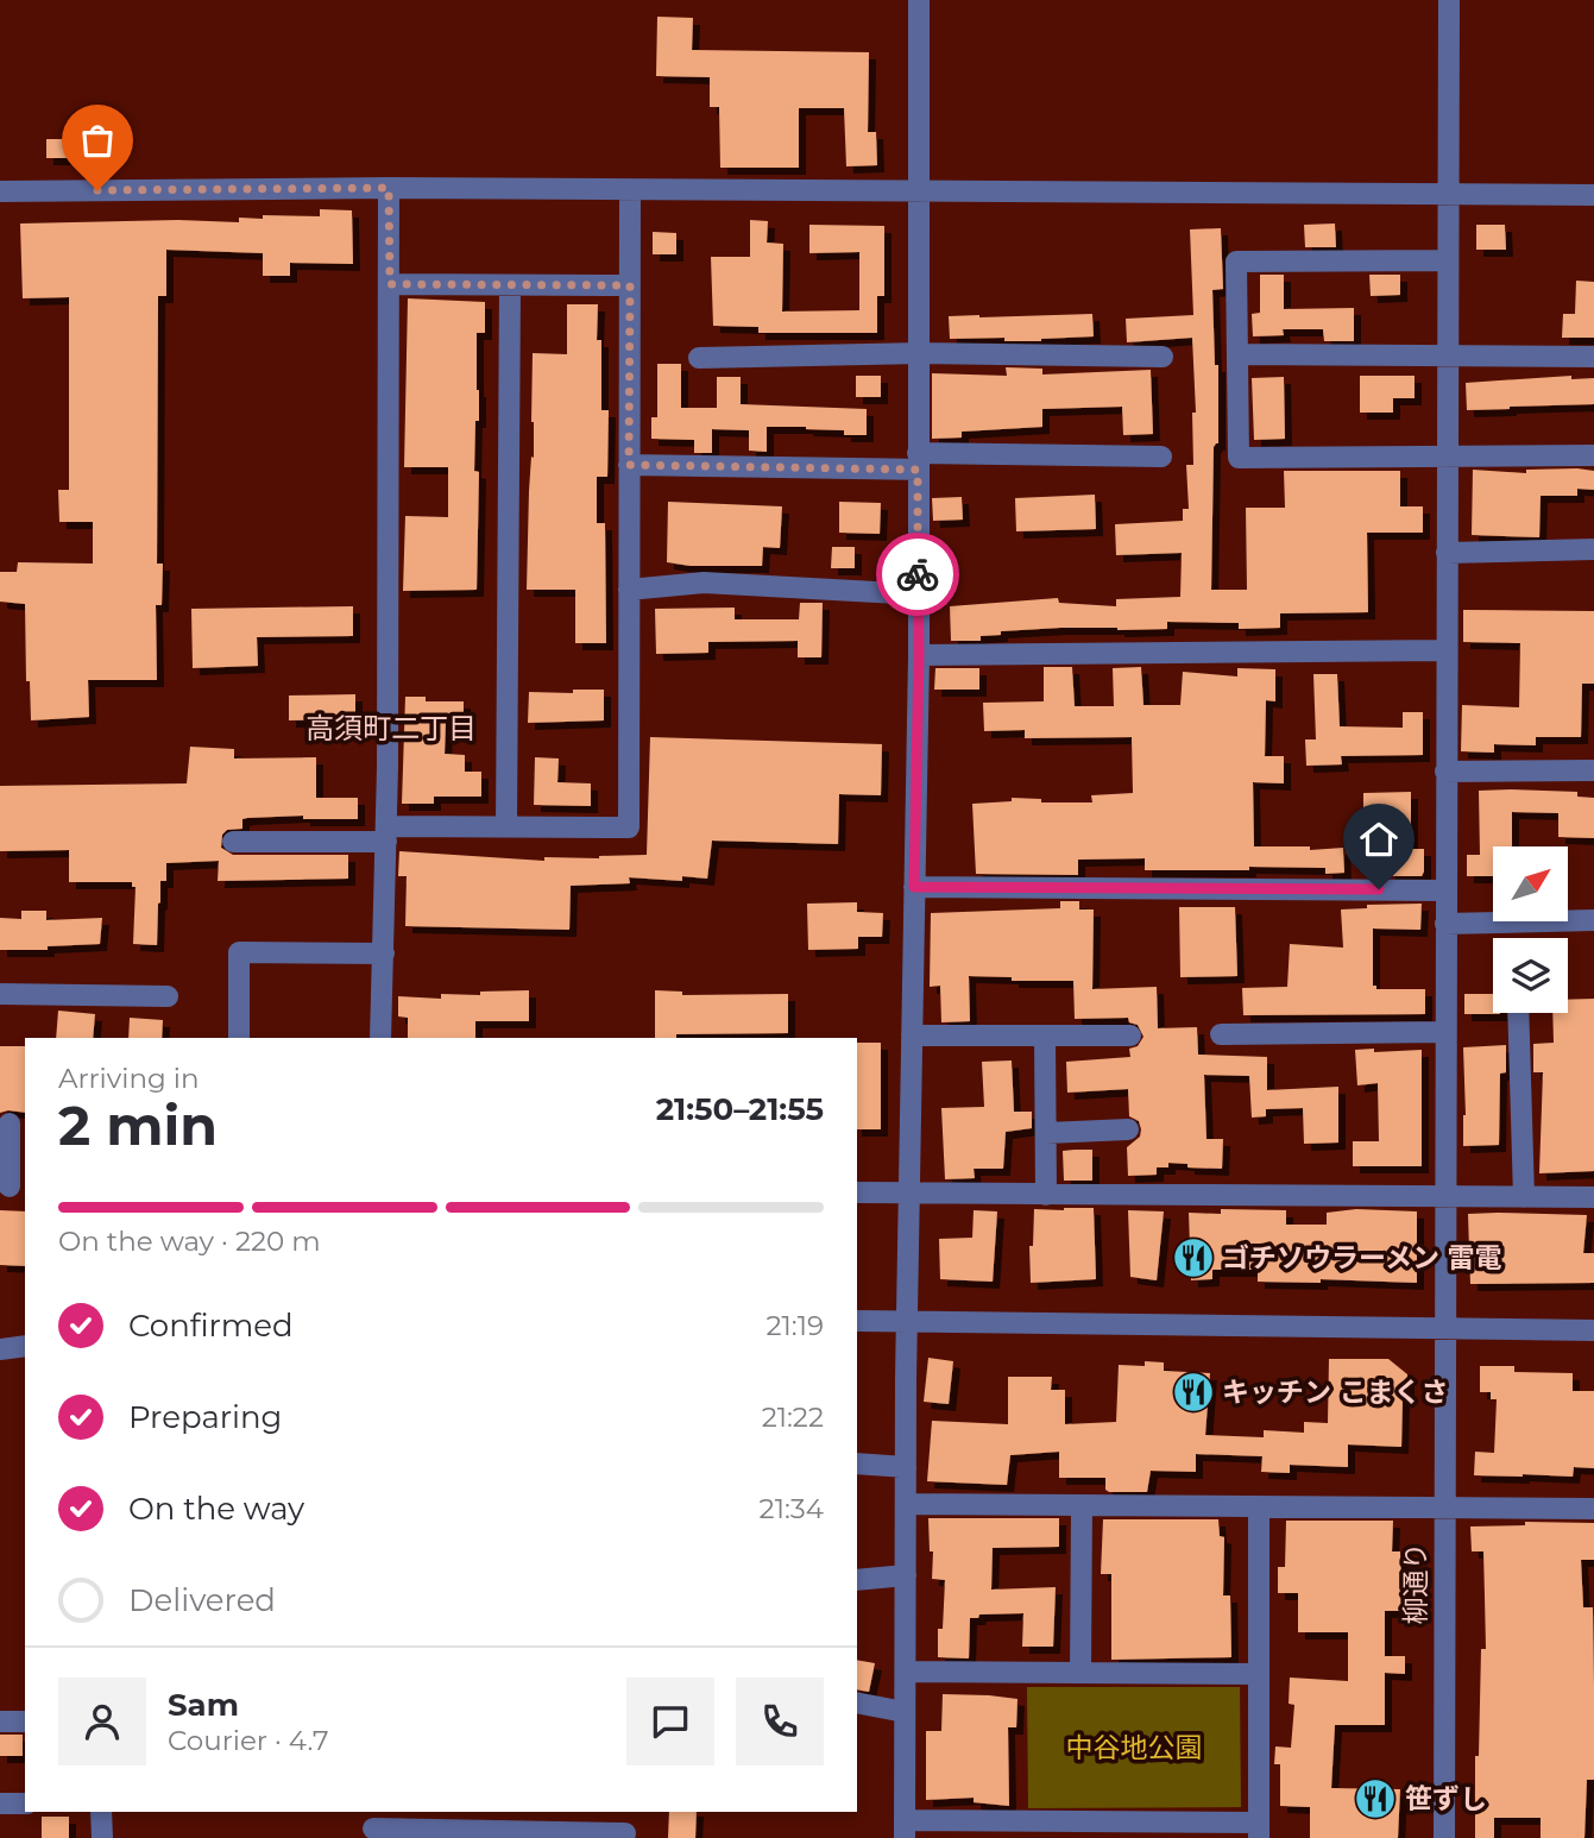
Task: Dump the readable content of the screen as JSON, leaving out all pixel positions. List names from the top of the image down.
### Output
{
  "streets": {
    "street": ["柳通り"]
  },
  "districts": ["高須町二丁目"],
  "parks": ["中谷地公園"],
  "places": {
    "restaurant": ["ゴチソウラーメン 雷電", "キッチン こまくさ", "笹ずし"]
  },
  "north": "top right",
  "page": {
    "heading": ["2 min", "Arriving in", "21:50–21:55"],
    "panel": ["Sam", "Courier · 4.7"],
    "bar": "On the way · 220 m",
    "list": [
      ["Confirmed", "21:19"],
      ["Preparing", "21:22"],
      ["On the way", "21:34"],
      "Delivered"
    ]
  }
}
